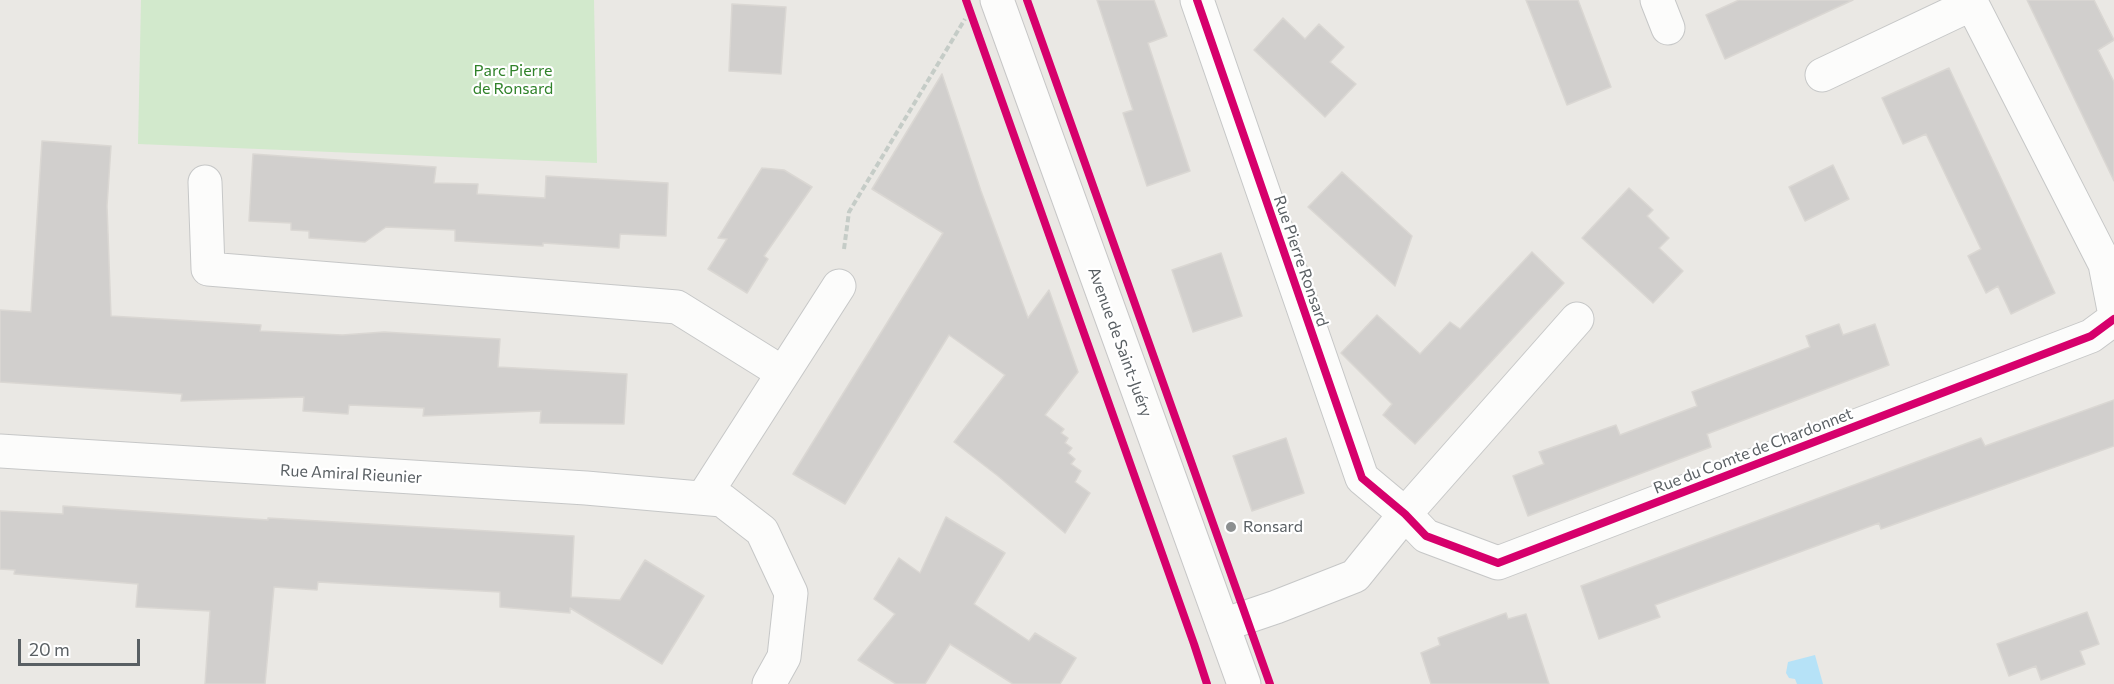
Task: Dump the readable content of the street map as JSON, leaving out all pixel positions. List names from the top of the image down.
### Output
{
  "streets": {
    "street": [
      "Rue Pierre Ronsard",
      "Avenue de Saint-Juéry",
      "Rue du Comte de Chardonnet",
      "Rue Amiral Rieunier"
    ]
  },
  "crossings": [
    ["Rue Pierre Ronsard", "Rue du Comte de Chardonnet"]
  ],
  "parks": ["Parc Pierre de Ronsard"],
  "places": ["Ronsard"],
  "scale_bar": "20 m"
}
